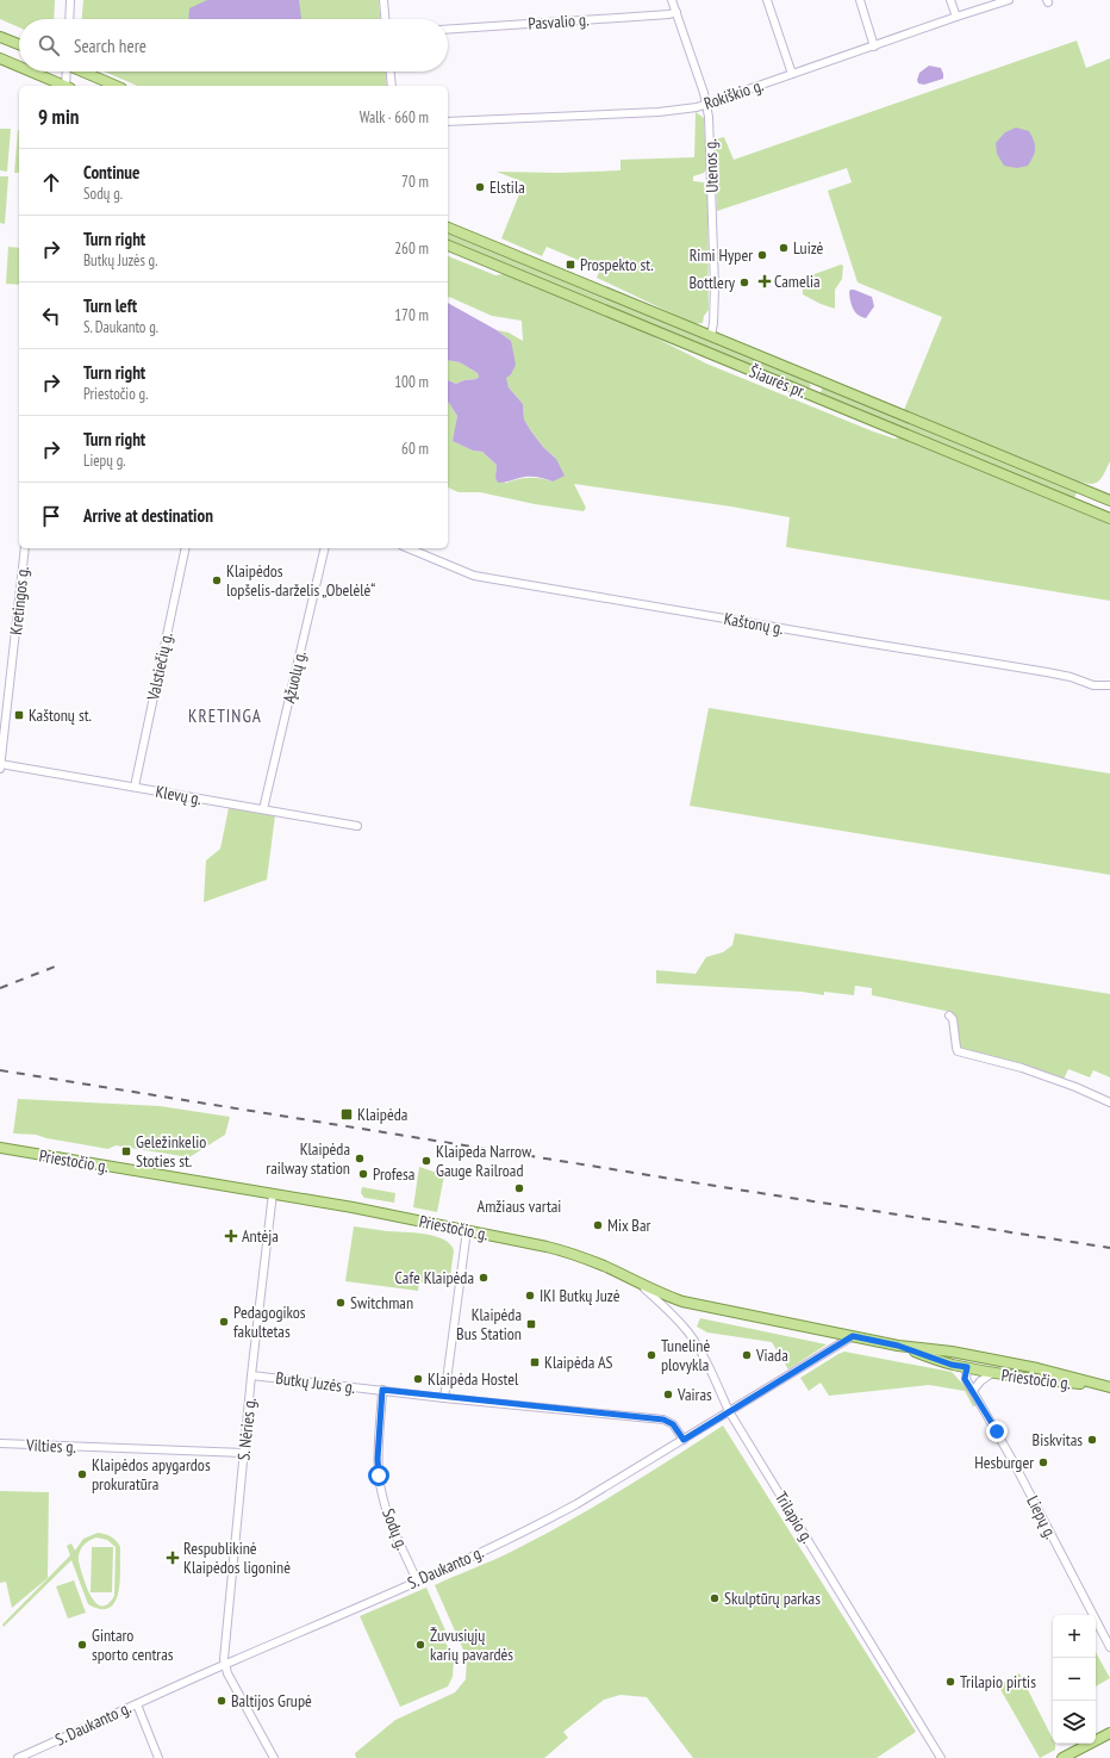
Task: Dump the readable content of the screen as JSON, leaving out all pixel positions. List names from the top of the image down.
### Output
{
  "streets": {
    "main road": ["Šiaurės pr.", "Priestočio g."],
    "street": [
      "Pasvalio g.",
      "Rokiškio g.",
      "Utenos g.",
      "Kretingos g.",
      "Kaštonų g.",
      "Valstiečių g.",
      "Ąžuolų g.",
      "Klevų g.",
      "Butkų Juzės g.",
      "S. Nėries g.",
      "Vilties g.",
      "Trilapio g.",
      "Liepų g.",
      "Sodų g.",
      "S. Daukanto g."
    ]
  },
  "crossings": [
    ["Pasvalio g.", "Utenos g."],
    ["Rokiškio g.", "Utenos g."],
    ["Utenos g.", "Šiaurės pr."],
    ["Kretingos g.", "Klevų g."],
    ["Valstiečių g.", "Klevų g."],
    ["Ąžuolų g.", "Klevų g."],
    ["Priestočio g.", "S. Nėries g."],
    ["Priestočio g.", "Trilapio g."],
    ["Priestočio g.", "Liepų g."],
    ["Priestočio g.", "S. Daukanto g."],
    ["Butkų Juzės g.", "S. Nėries g."],
    ["Butkų Juzės g.", "Sodų g."],
    ["Butkų Juzės g.", "S. Daukanto g."],
    ["S. Nėries g.", "Vilties g."],
    ["S. Nėries g.", "S. Daukanto g."],
    ["Trilapio g.", "S. Daukanto g."],
    ["Sodų g.", "S. Daukanto g."]
  ],
  "districts": ["KRETINGA"],
  "places": {
    "other": [
      "Elstila",
      "Luizė",
      "Rimi Hyper",
      "Bottlery",
      "Klaipėdos lopšelis-darželis „Obelėlė“",
      "Klaipėda railway station",
      "Klaipeda Narrow Gauge Railroad",
      "Profesa",
      "Amžiaus vartai",
      "Mix Bar",
      "Cafe Klaipėda",
      "IKI Butkų Juzė",
      "Switchman",
      "Pedagogikos fakultetas",
      "Tunelinė plovykla",
      "Viada",
      "Klaipėda Hostel",
      "Vairas",
      "Biskvitas",
      "Hesburger",
      "Klaipėdos apygardos prokuratūra",
      "Skulptūrų parkas",
      "Gintaro sporto centras",
      "Žuvusiųjų karių pavardės",
      "Trilapio pirtis",
      "Baltijos Grupė"
    ],
    "transit": [
      "Prospekto st.",
      "Kaštonų st.",
      "Klaipėda",
      "Geležinkelio Stoties st.",
      "Klaipėda Bus Station",
      "Klaipėda AS"
    ],
    "health": ["Camelia", "Antėja", "Respublikinė Klaipėdos ligoninė"]
  },
  "page": {
    "search": "Search here",
    "heading": ["9 min", "Walk · 660 m"],
    "list": [
      ["Continue", "Sodų g.", "70 m"],
      ["Turn right", "Butkų Juzės g.", "260 m"],
      ["Turn left", "S. Daukanto g.", "170 m"],
      ["Turn right", "Priestočio g.", "100 m"],
      ["Turn right", "Liepų g.", "60 m"],
      "Arrive at destination"
    ],
    "map_buttons": ["+", "−"]
  }
}
